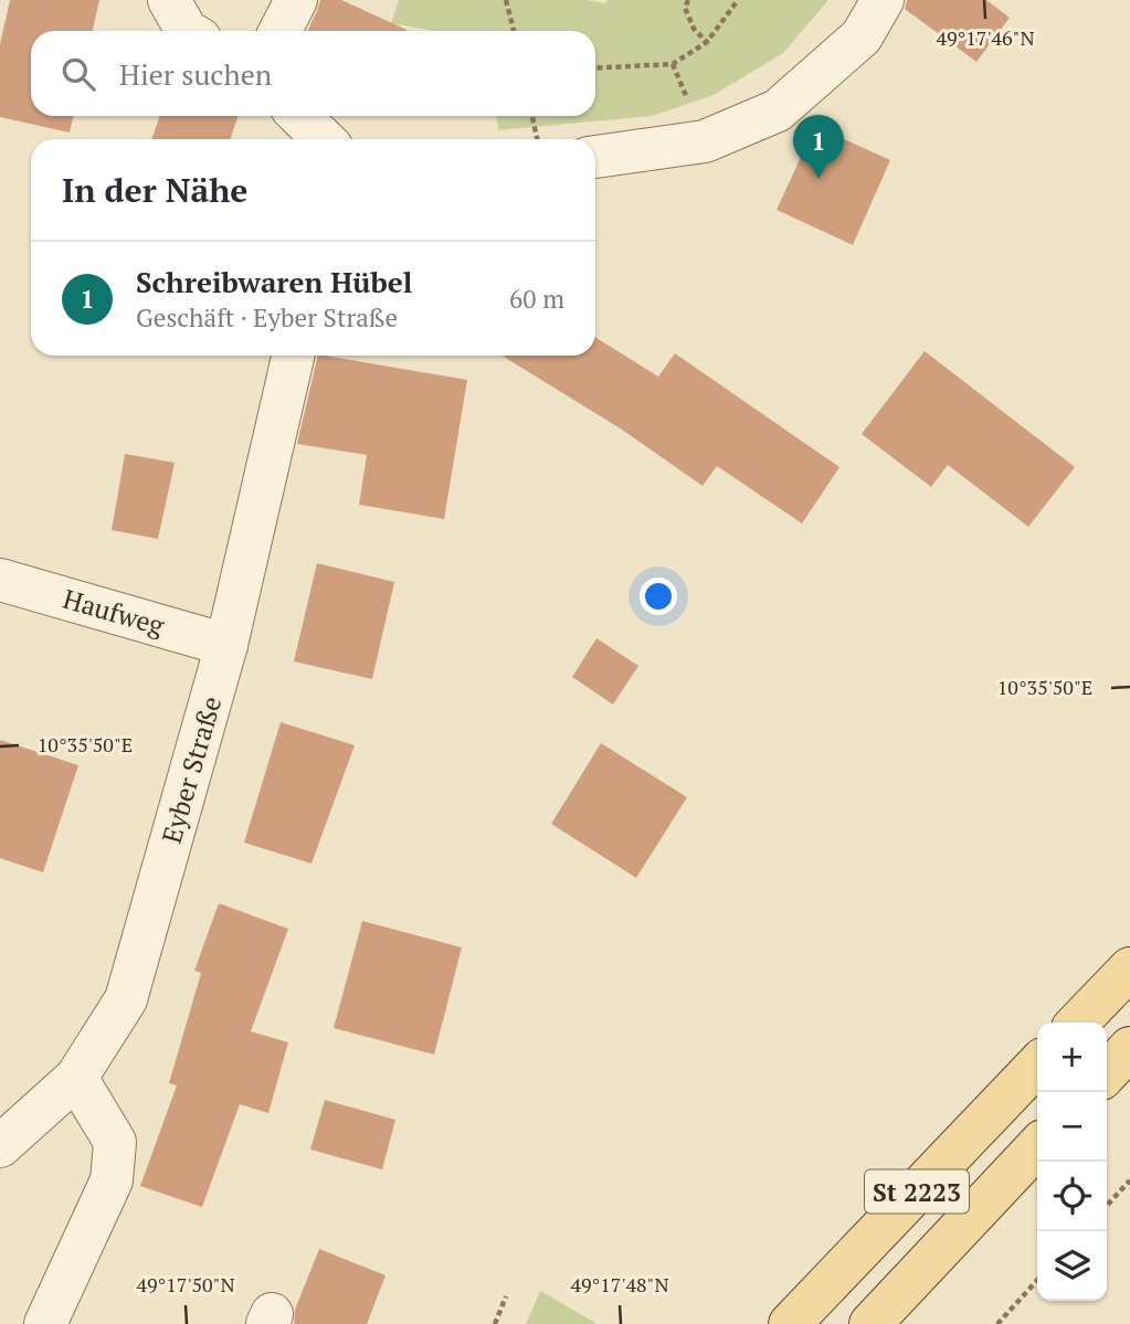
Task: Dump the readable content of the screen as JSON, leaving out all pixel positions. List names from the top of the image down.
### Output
{
  "streets": {
    "main road": ["St 2223"],
    "street": ["Haufweg", "Eyber Straße"]
  },
  "crossings": [
    ["Haufweg", "Eyber Straße"]
  ],
  "page": {
    "search": "Hier suchen",
    "pins": "1",
    "heading": "In der Nähe",
    "list": [
      {
        "mark": "1",
        "name": "Schreibwaren Hübel",
        "note": "Geschäft · Eyber Straße",
        "value": "60 m"
      }
    ],
    "map_buttons": ["+", "−"]
  },
  "coordinates": [
    "49°17'46\"N",
    "10°35'50\"E",
    "49°17'50\"N",
    "49°17'48\"N"
  ]
}
